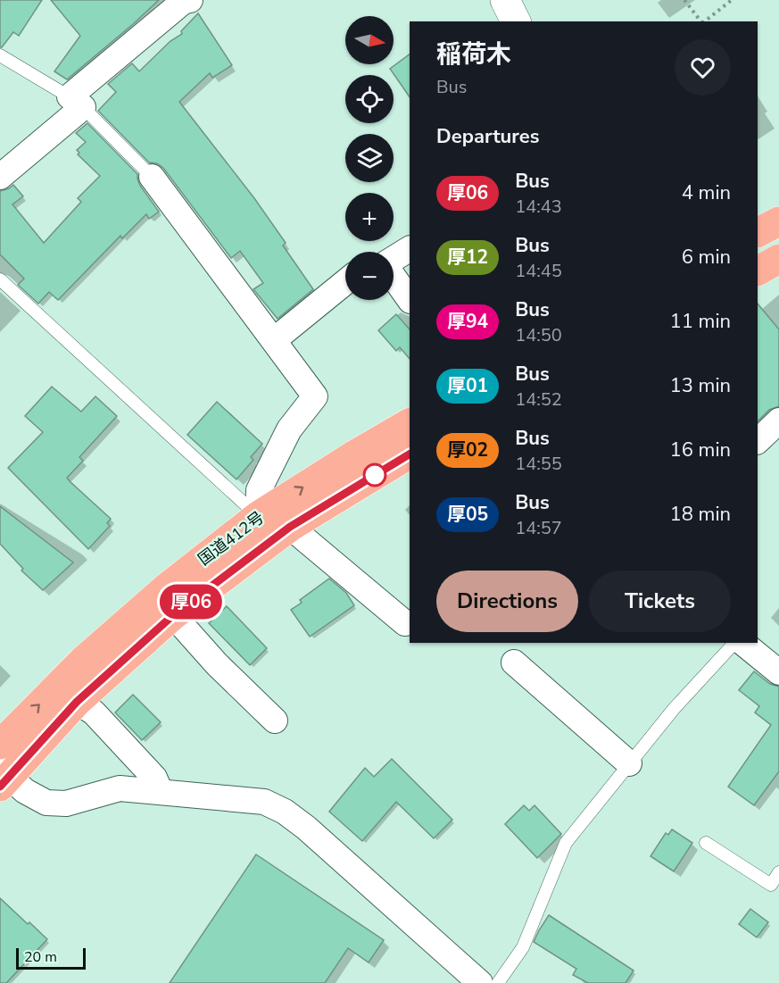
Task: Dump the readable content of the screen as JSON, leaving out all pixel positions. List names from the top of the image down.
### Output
{
  "streets": {
    "highway": ["国道412号"]
  },
  "lines": ["bus line 厚06"],
  "scale_bar": "20 m",
  "north": "right",
  "page": {
    "on_map": "厚06",
    "map_buttons": ["+", "−"],
    "heading": [
      ["稲荷木", "Bus"],
      "Departures"
    ],
    "list": [
      {
        "mark": "厚06",
        "name": "Bus",
        "note": "14:43",
        "value": "4 min"
      },
      {
        "mark": "厚12",
        "name": "Bus",
        "note": "14:45",
        "value": "6 min"
      },
      {
        "mark": "厚94",
        "name": "Bus",
        "note": "14:50",
        "value": "11 min"
      },
      {
        "mark": "厚01",
        "name": "Bus",
        "note": "14:52",
        "value": "13 min"
      },
      {
        "mark": "厚02",
        "name": "Bus",
        "note": "14:55",
        "value": "16 min"
      },
      {
        "mark": "厚05",
        "name": "Bus",
        "note": "14:57",
        "value": "18 min"
      }
    ],
    "buttons": ["Directions", "Tickets"],
    "scale": "20 m"
  }
}
